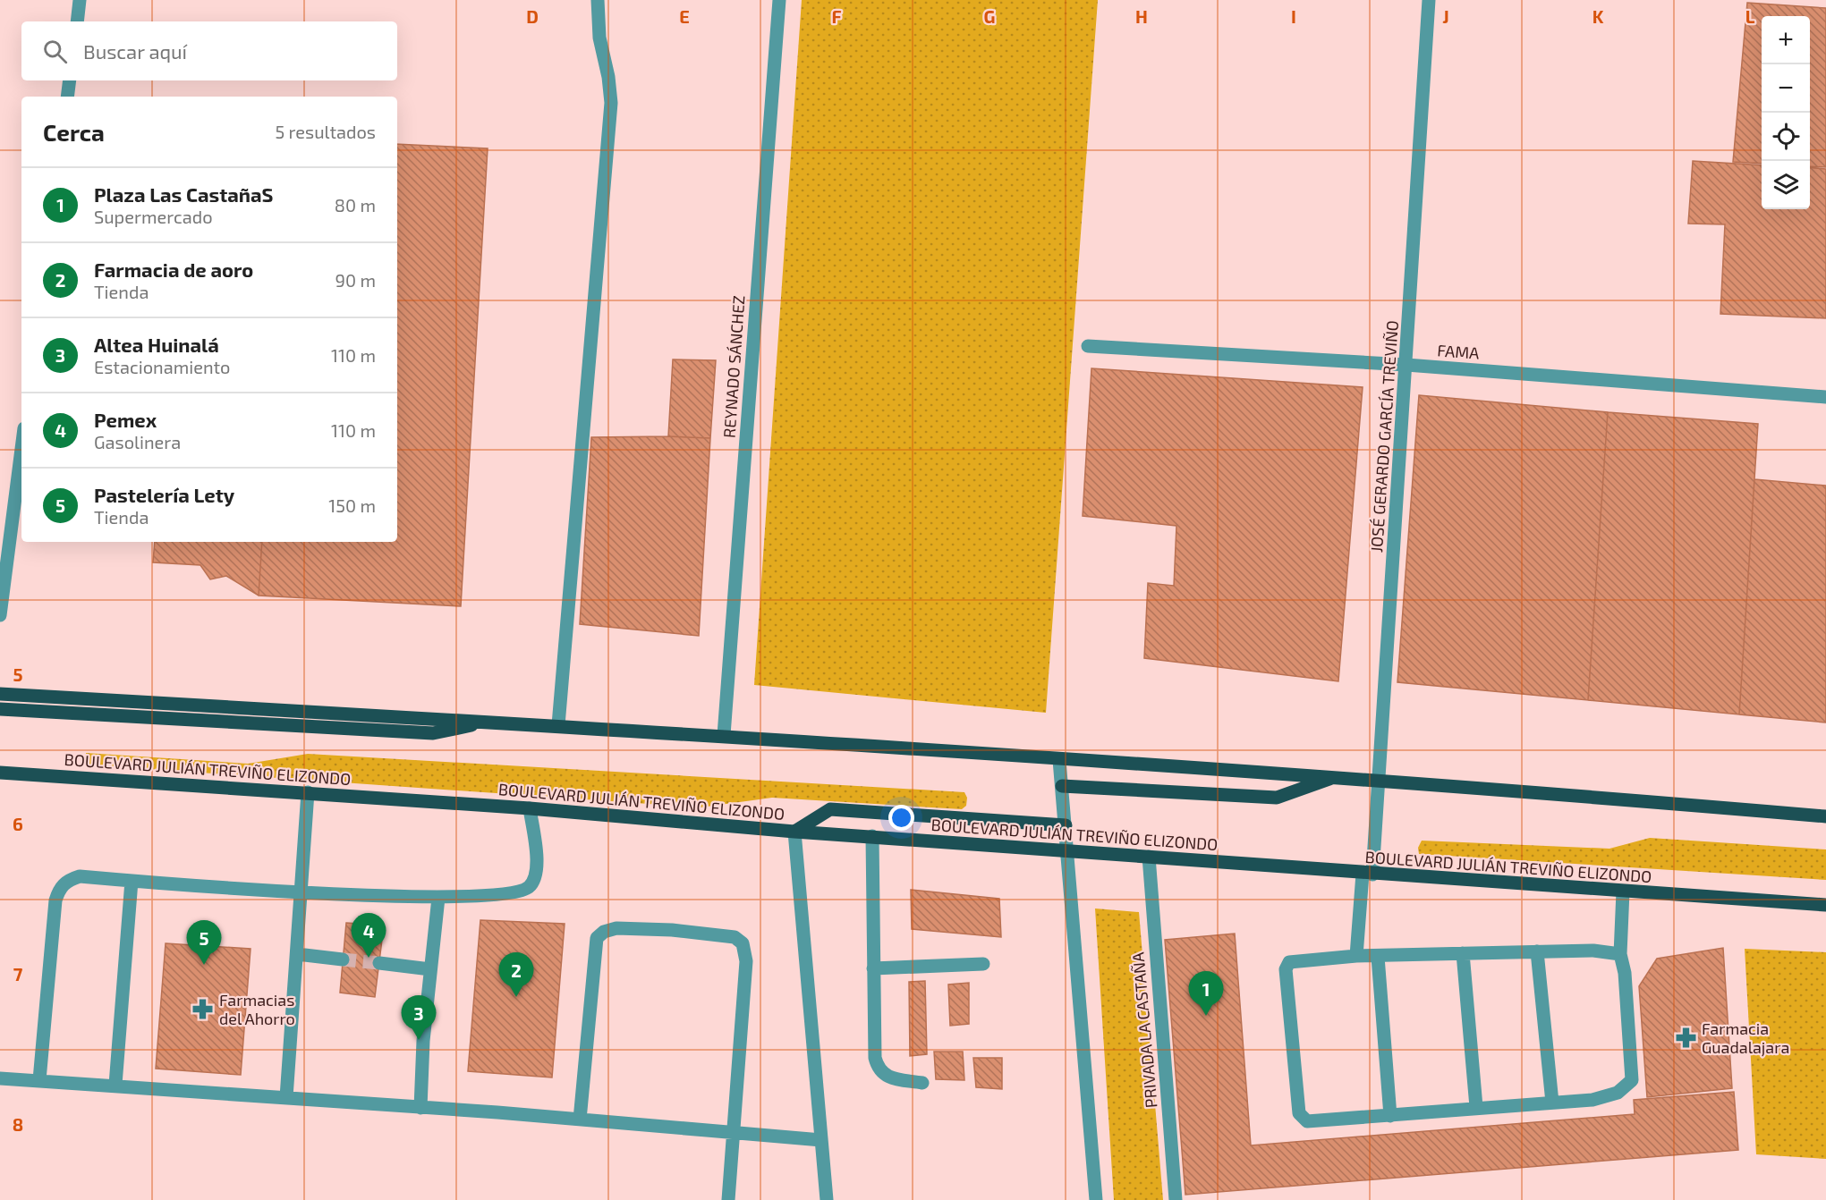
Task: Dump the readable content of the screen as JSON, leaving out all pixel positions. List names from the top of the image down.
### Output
{
  "streets": {
    "main road": ["BOULEVARD JULIÁN TREVIÑO ELIZONDO"],
    "street": [
      "FAMA",
      "REYNADO SÁNCHEZ",
      "JOSÉ GERARDO GARCÍA TREVIÑO",
      "PRIVADA LA CASTAÑA"
    ]
  },
  "crossings": [
    ["FAMA", "JOSÉ GERARDO GARCÍA TREVIÑO"],
    ["JOSÉ GERARDO GARCÍA TREVIÑO", "BOULEVARD JULIÁN TREVIÑO ELIZONDO"],
    ["BOULEVARD JULIÁN TREVIÑO ELIZONDO", "PRIVADA LA CASTAÑA"]
  ],
  "places": {
    "pharmacy": ["Farmacias del Ahorro", "Farmacia Guadalajara"]
  },
  "page": {
    "map_buttons": ["+", "−"],
    "search": "Buscar aquí",
    "heading": ["Cerca", "5 resultados"],
    "list": [
      {
        "mark": "1",
        "name": "Plaza Las CastañaS",
        "note": "Supermercado",
        "value": "80 m"
      },
      {
        "mark": "2",
        "name": "Farmacia de aoro",
        "note": "Tienda",
        "value": "90 m"
      },
      {
        "mark": "3",
        "name": "Altea Huinalá",
        "note": "Estacionamiento",
        "value": "110 m"
      },
      {
        "mark": "4",
        "name": "Pemex",
        "note": "Gasolinera",
        "value": "110 m"
      },
      {
        "mark": "5",
        "name": "Pastelería Lety",
        "note": "Tienda",
        "value": "150 m"
      }
    ],
    "pins": [
      "4",
      "5",
      "2",
      "1",
      "3"
    ]
  },
  "grid": {
    "columns": [
      "D",
      "E",
      "F",
      "G",
      "H",
      "I",
      "J",
      "K",
      "L"
    ],
    "rows": [
      "5",
      "6",
      "7",
      "8"
    ]
  }
}
